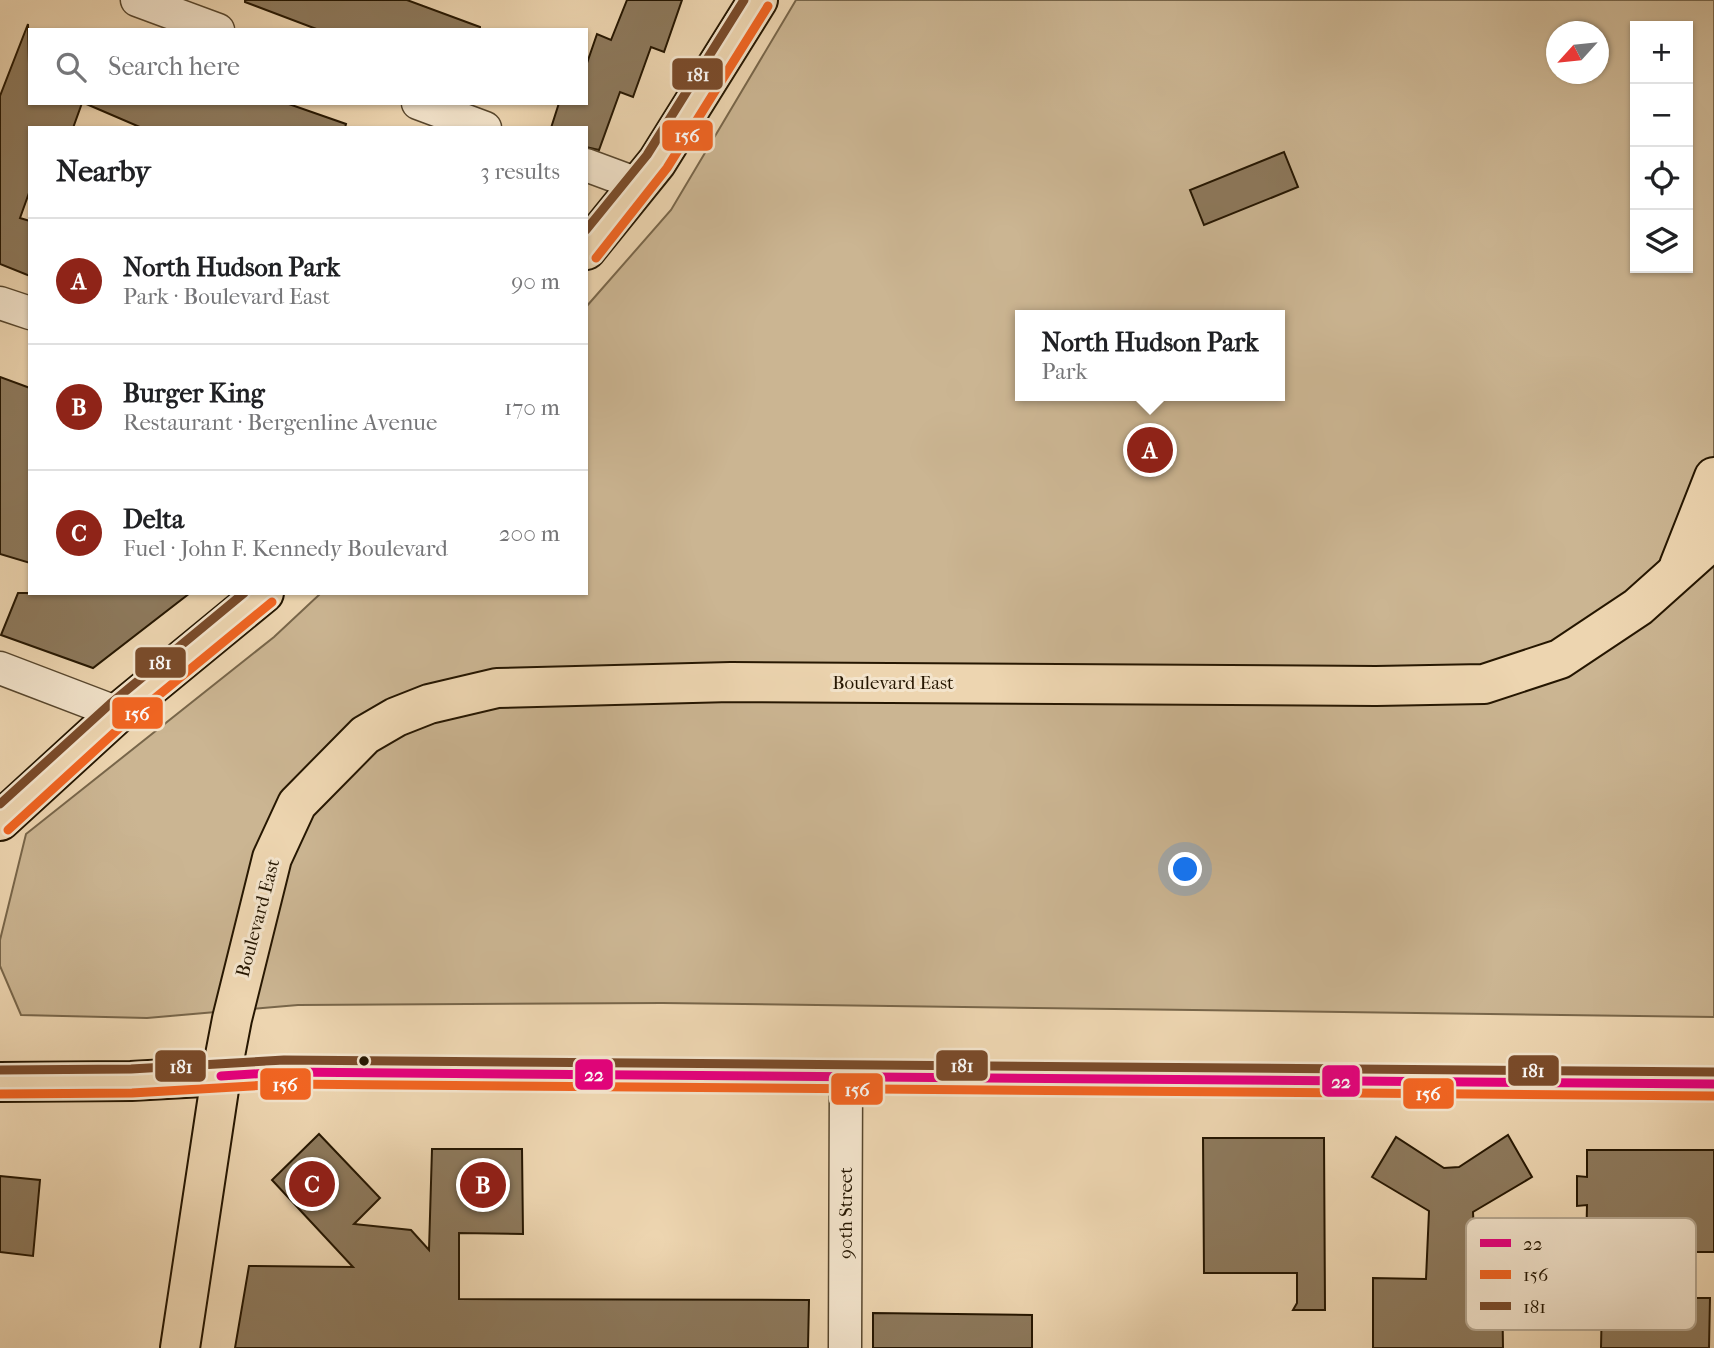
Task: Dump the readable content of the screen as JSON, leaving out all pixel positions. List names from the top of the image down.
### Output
{
  "streets": {
    "main road": ["Boulevard East"],
    "street": ["90th Street"]
  },
  "lines": ["transit line 181", "transit line 156", "transit line 22"],
  "legend": ["22", "156", "181"],
  "north": "bottom left",
  "page": {
    "map_buttons": ["+", "−"],
    "search": "Search here",
    "heading": ["Nearby", "3 results"],
    "list": [
      {
        "mark": "A",
        "name": "North Hudson Park",
        "note": "Park · Boulevard East",
        "value": "90 m"
      },
      {
        "mark": "B",
        "name": "Burger King",
        "note": "Restaurant · Bergenline Avenue",
        "value": "170 m"
      },
      {
        "mark": "C",
        "name": "Delta",
        "note": "Fuel · John F. Kennedy Boulevard",
        "value": "200 m"
      }
    ],
    "popup": ["North Hudson Park", "Park"],
    "pins": ["A", "C", "B"]
  }
}
